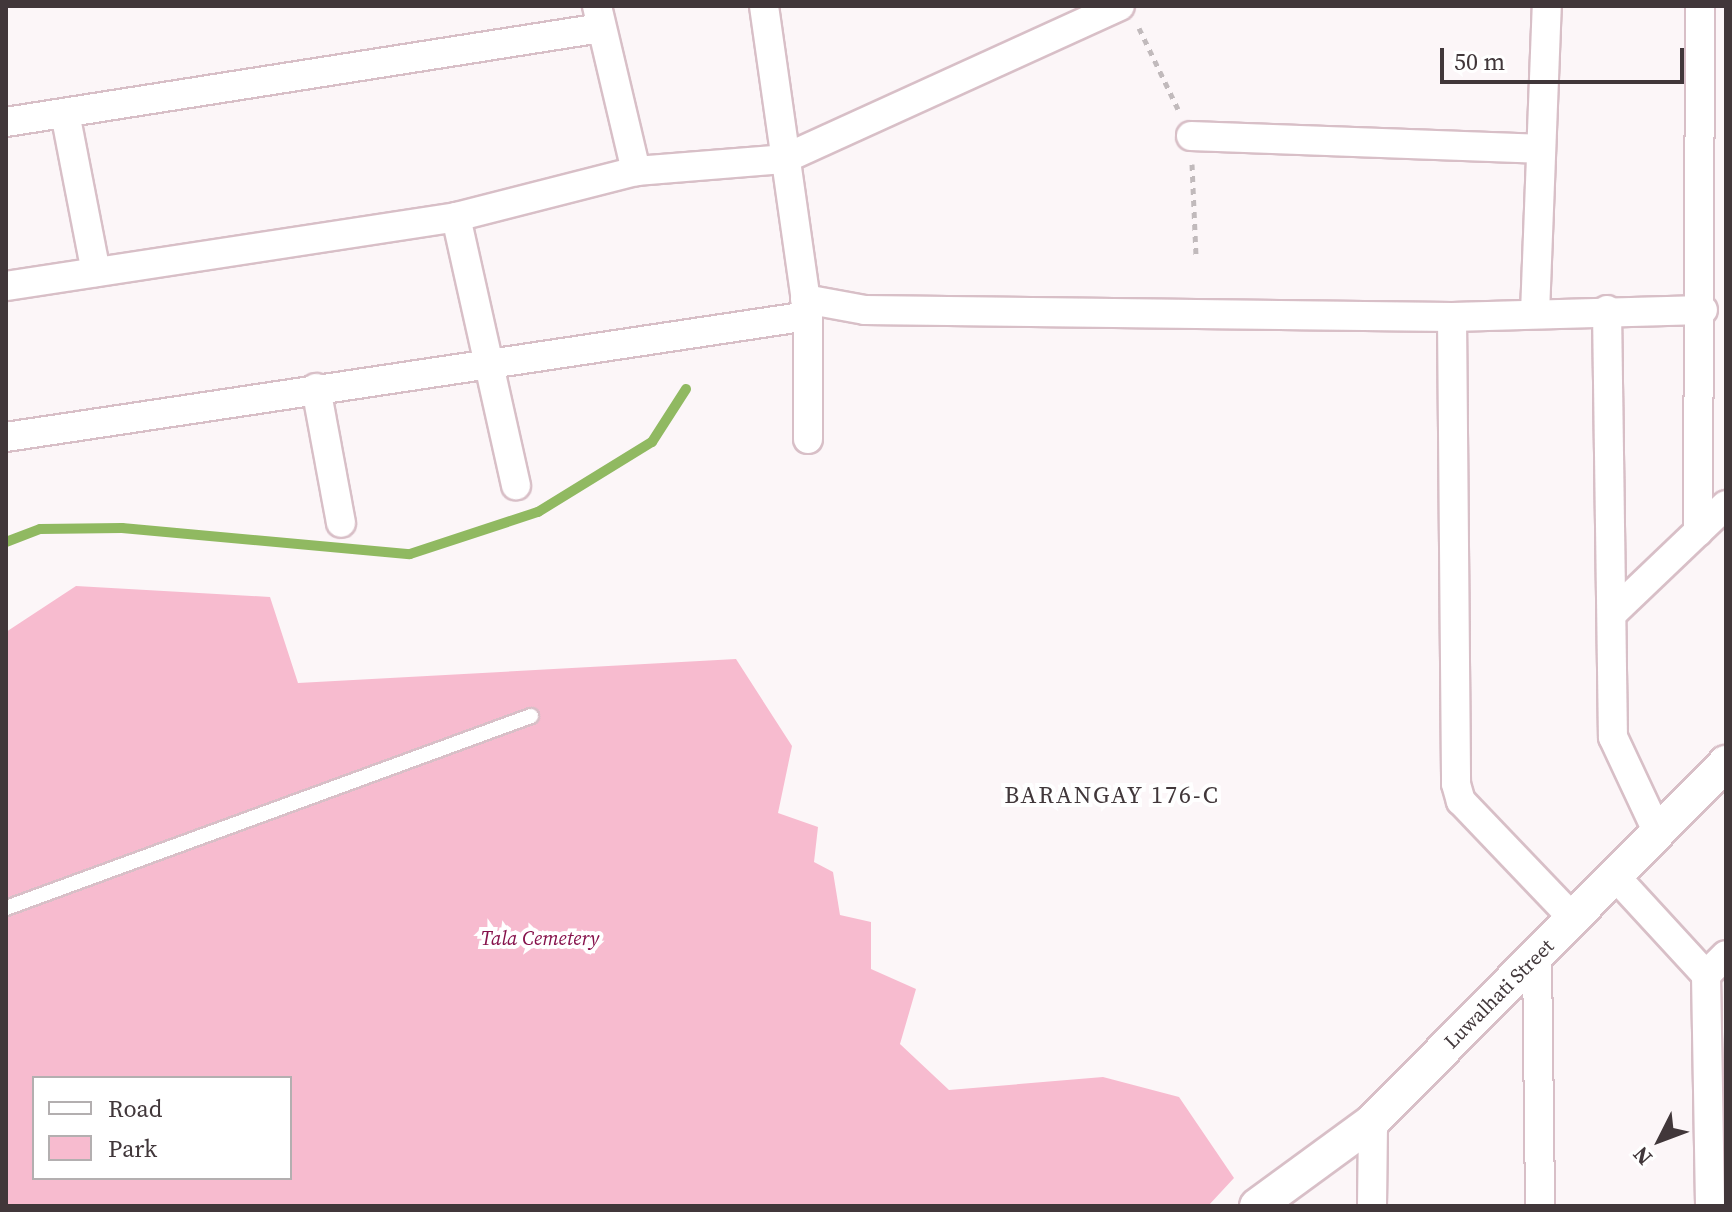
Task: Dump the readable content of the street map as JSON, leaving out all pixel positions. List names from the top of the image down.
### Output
{
  "streets": {
    "street": ["Luwalhati Street"]
  },
  "districts": ["BARANGAY 176-C"],
  "parks": ["Tala Cemetery"],
  "legend": ["Road", "Park"],
  "scale_bar": "50 m",
  "north": "bottom left"
}
